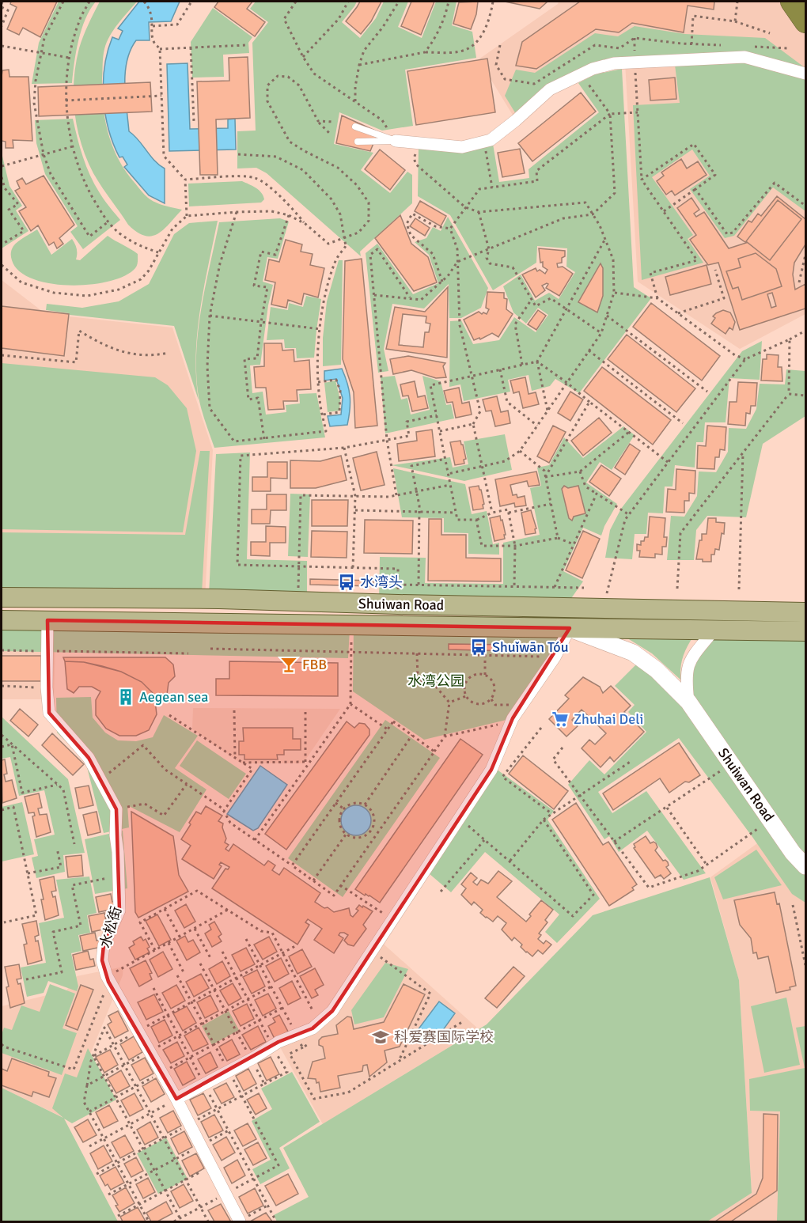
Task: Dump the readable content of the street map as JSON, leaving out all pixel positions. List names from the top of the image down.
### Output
{
  "streets": {
    "main road": ["Shuiwan Road"],
    "street": ["水松街"]
  },
  "parks": ["水湾公园"],
  "places": {
    "bus stop": ["水湾头", "Shuǐwān Tóu"],
    "bar": ["FBB"],
    "building": ["Aegean sea"],
    "supermarket": ["Zhuhai Deli"],
    "school or university": ["科爱赛国际学校"]
  }
}
